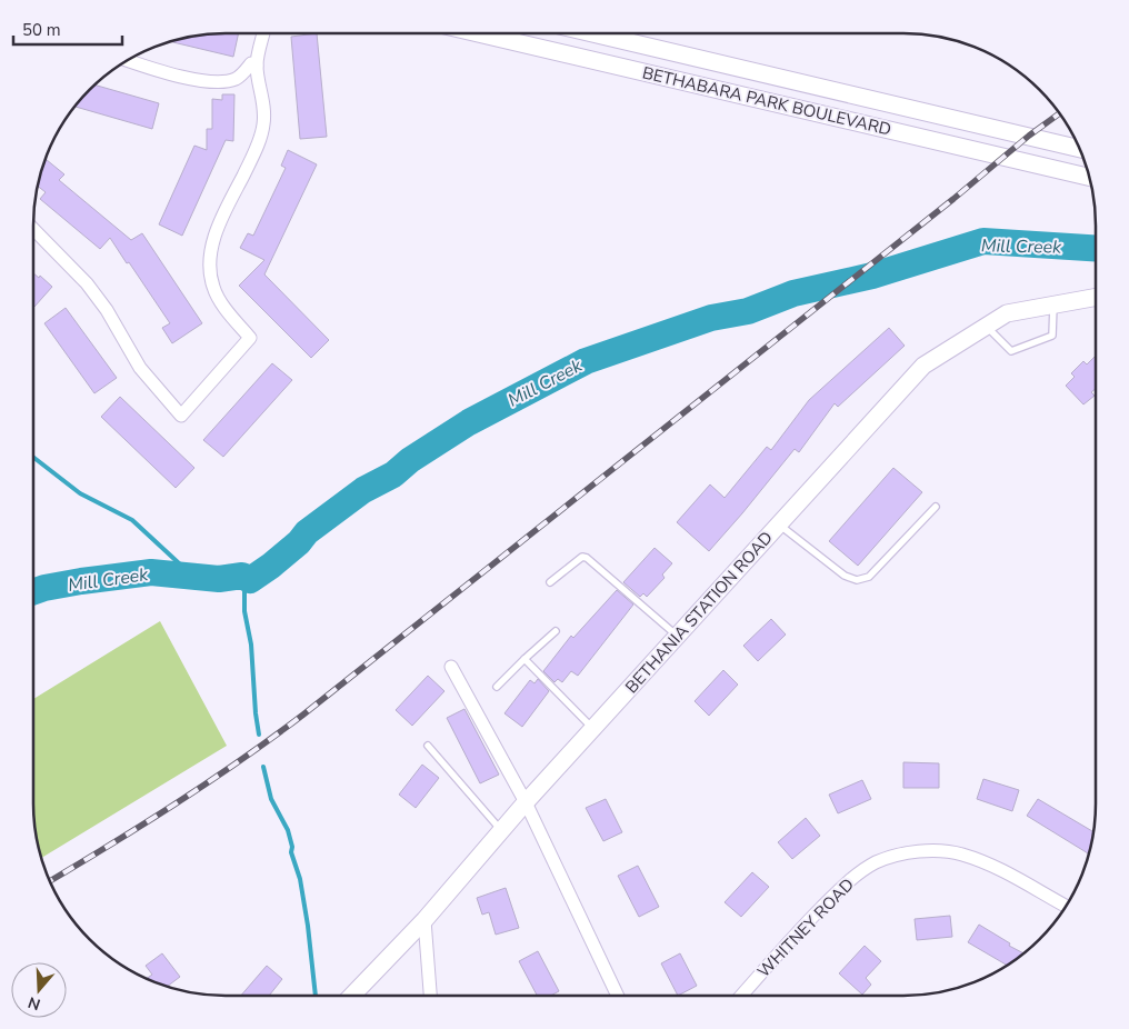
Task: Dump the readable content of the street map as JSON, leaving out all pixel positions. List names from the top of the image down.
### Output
{
  "streets": {
    "street": ["BETHABARA PARK BOULEVARD", "BETHANIA STATION ROAD", "WHITNEY ROAD"]
  },
  "water": ["Mill Creek"],
  "scale_bar": "50 m",
  "north": "bottom"
}
